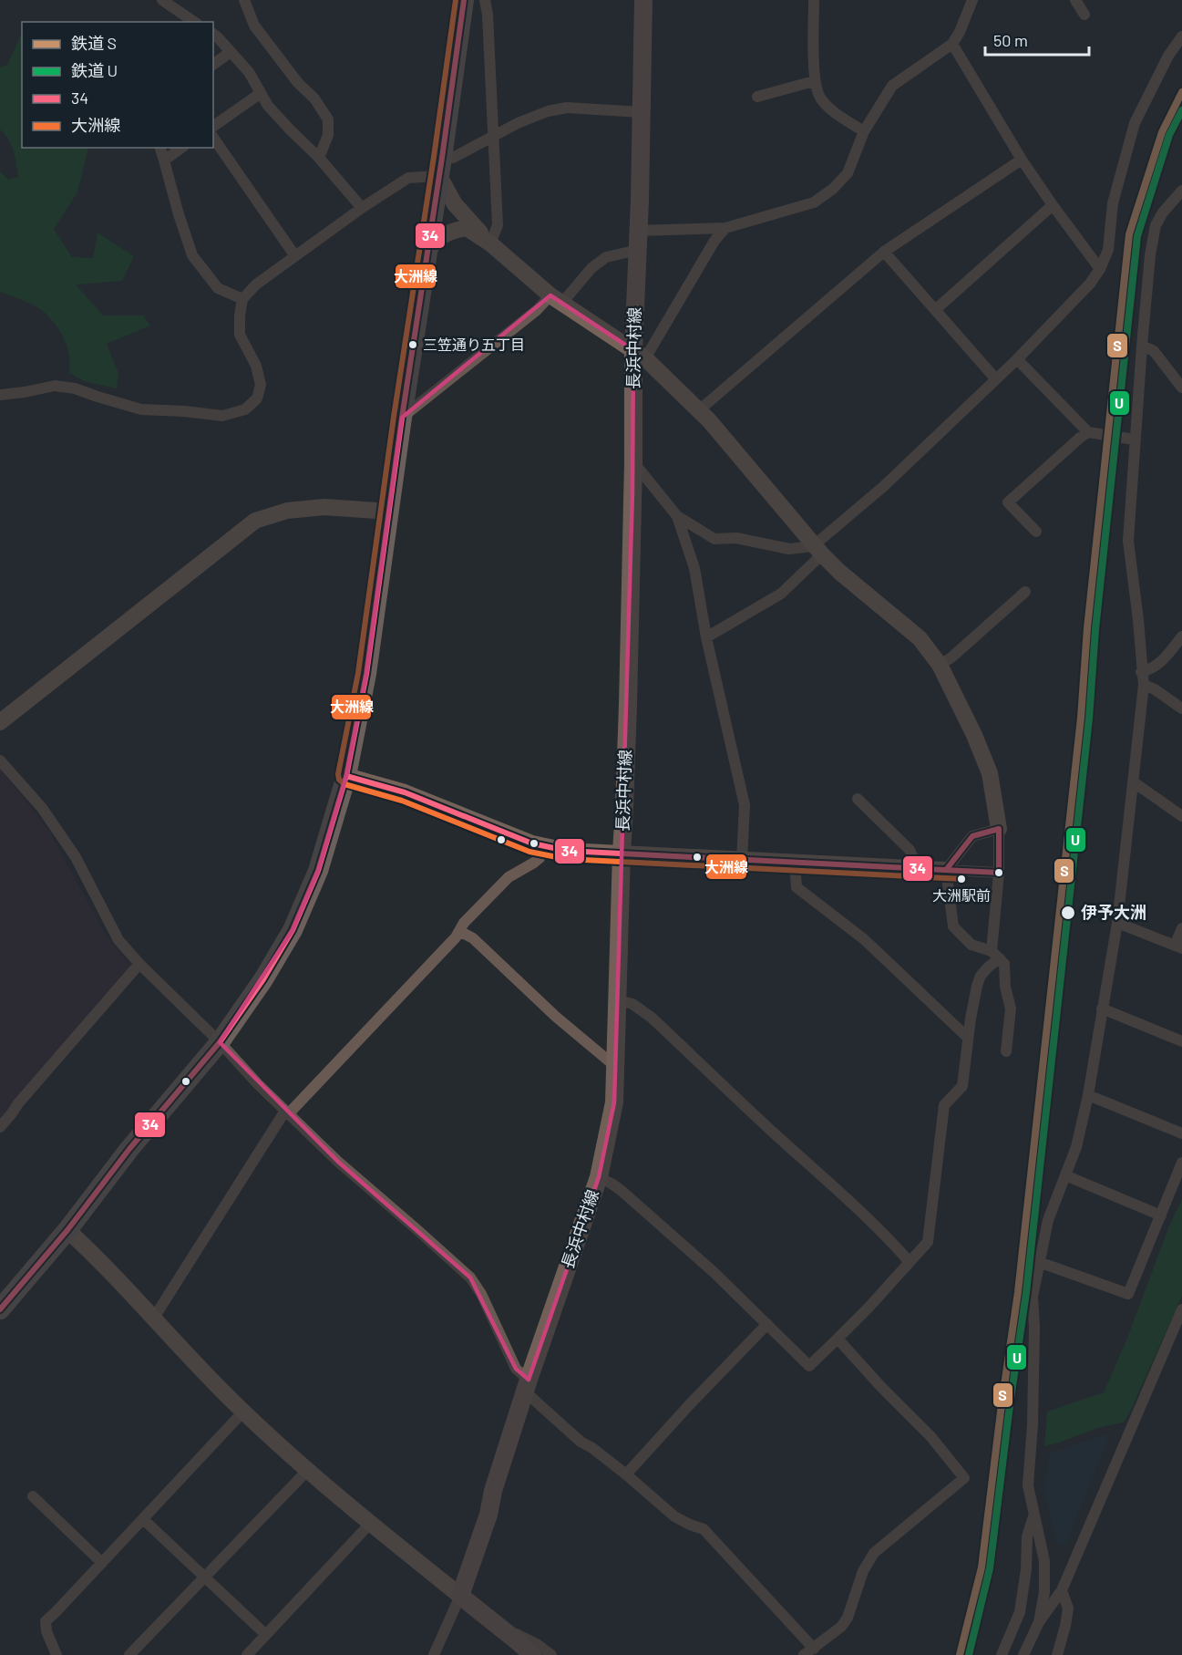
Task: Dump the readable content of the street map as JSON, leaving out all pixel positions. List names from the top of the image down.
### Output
{
  "streets": {
    "main road": ["長浜中村線"]
  },
  "places": ["三笠通り五丁目", "大洲駅前", "伊予大洲"],
  "lines": [
    "transit line 34",
    "transit line 大洲線",
    "rail line S",
    "rail line U"
  ],
  "legend": [
    "鉄道 S",
    "鉄道 U",
    "34",
    "大洲線"
  ],
  "scale_bar": "50 m"
}
